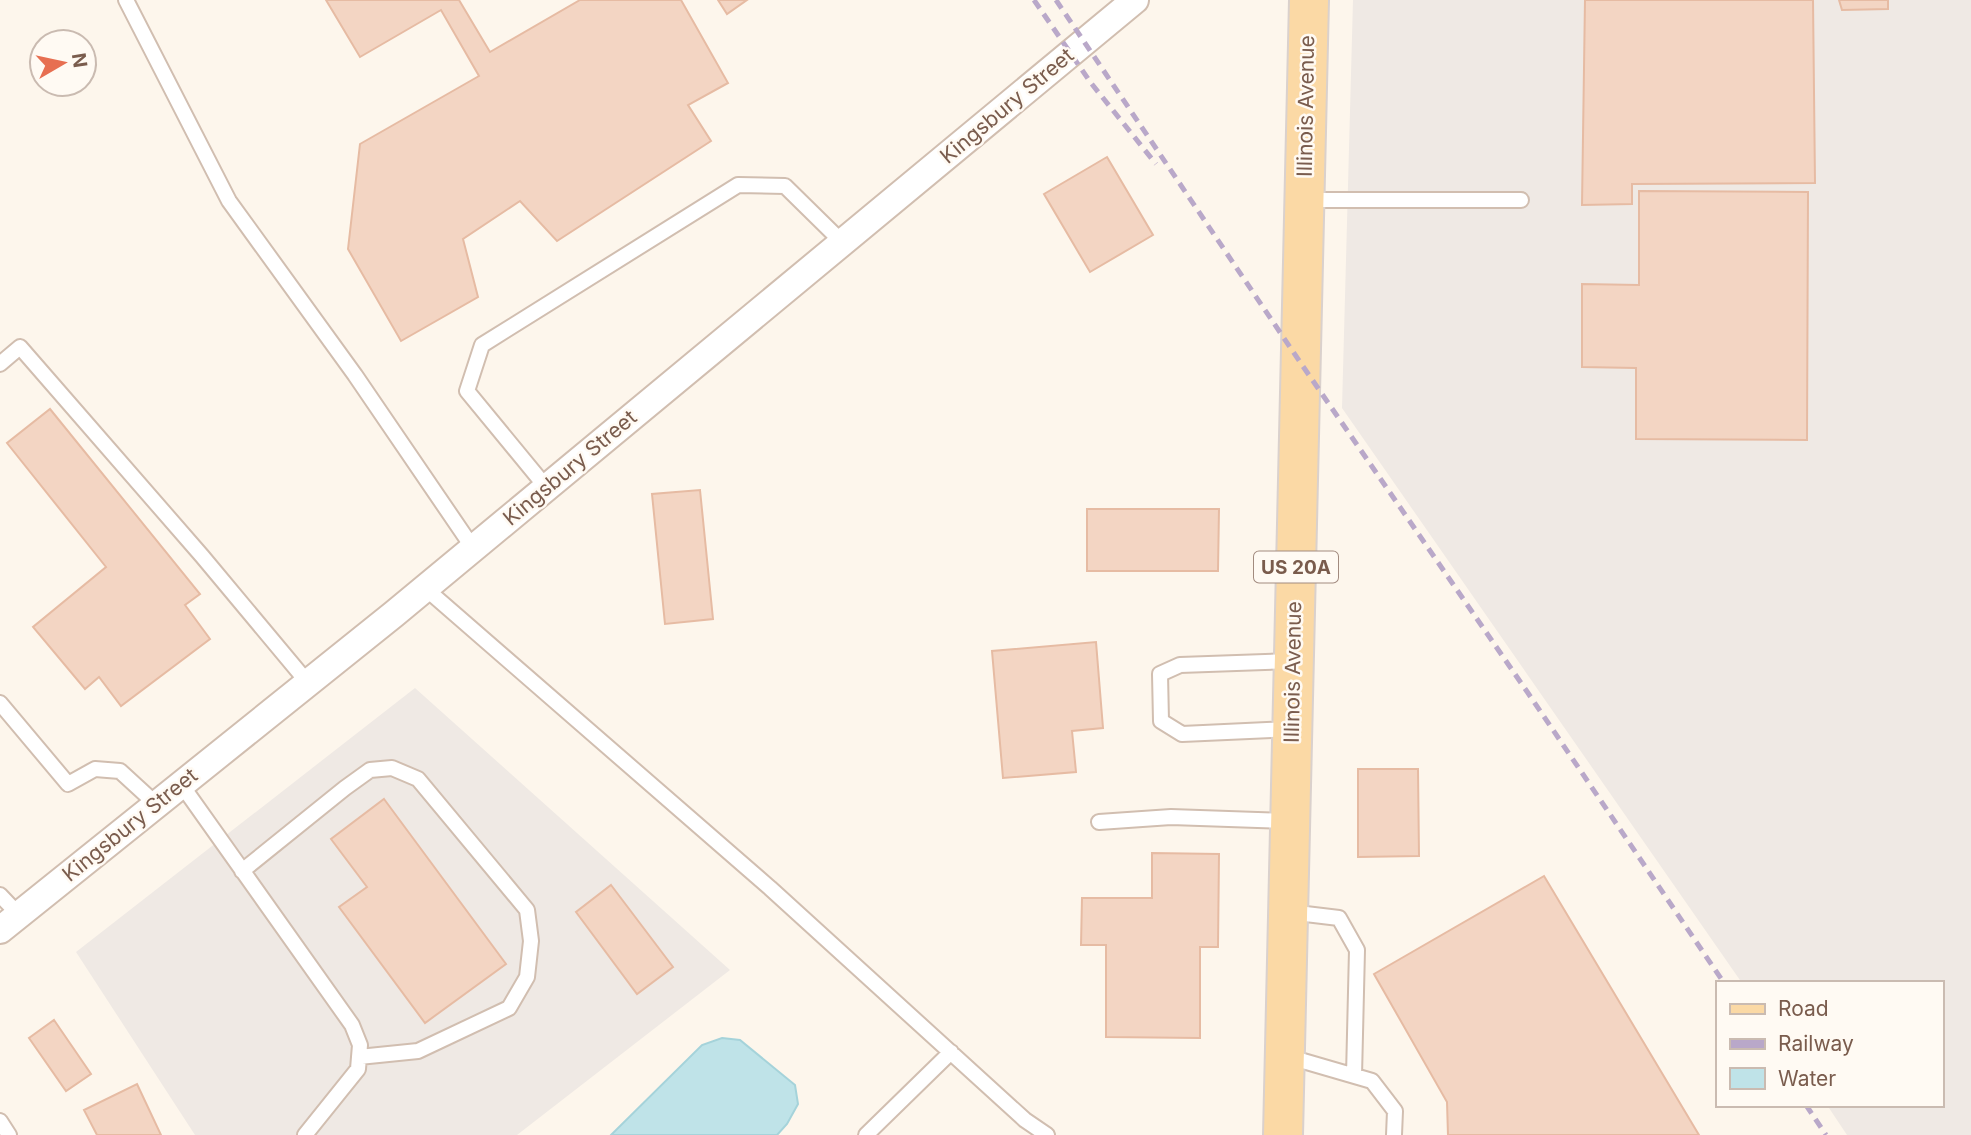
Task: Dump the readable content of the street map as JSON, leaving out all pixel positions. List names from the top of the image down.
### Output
{
  "streets": {
    "main road": ["Illinois Avenue", "US 20A"],
    "street": ["Kingsbury Street"]
  },
  "legend": ["Road", "Railway", "Water"],
  "north": "right"
}
